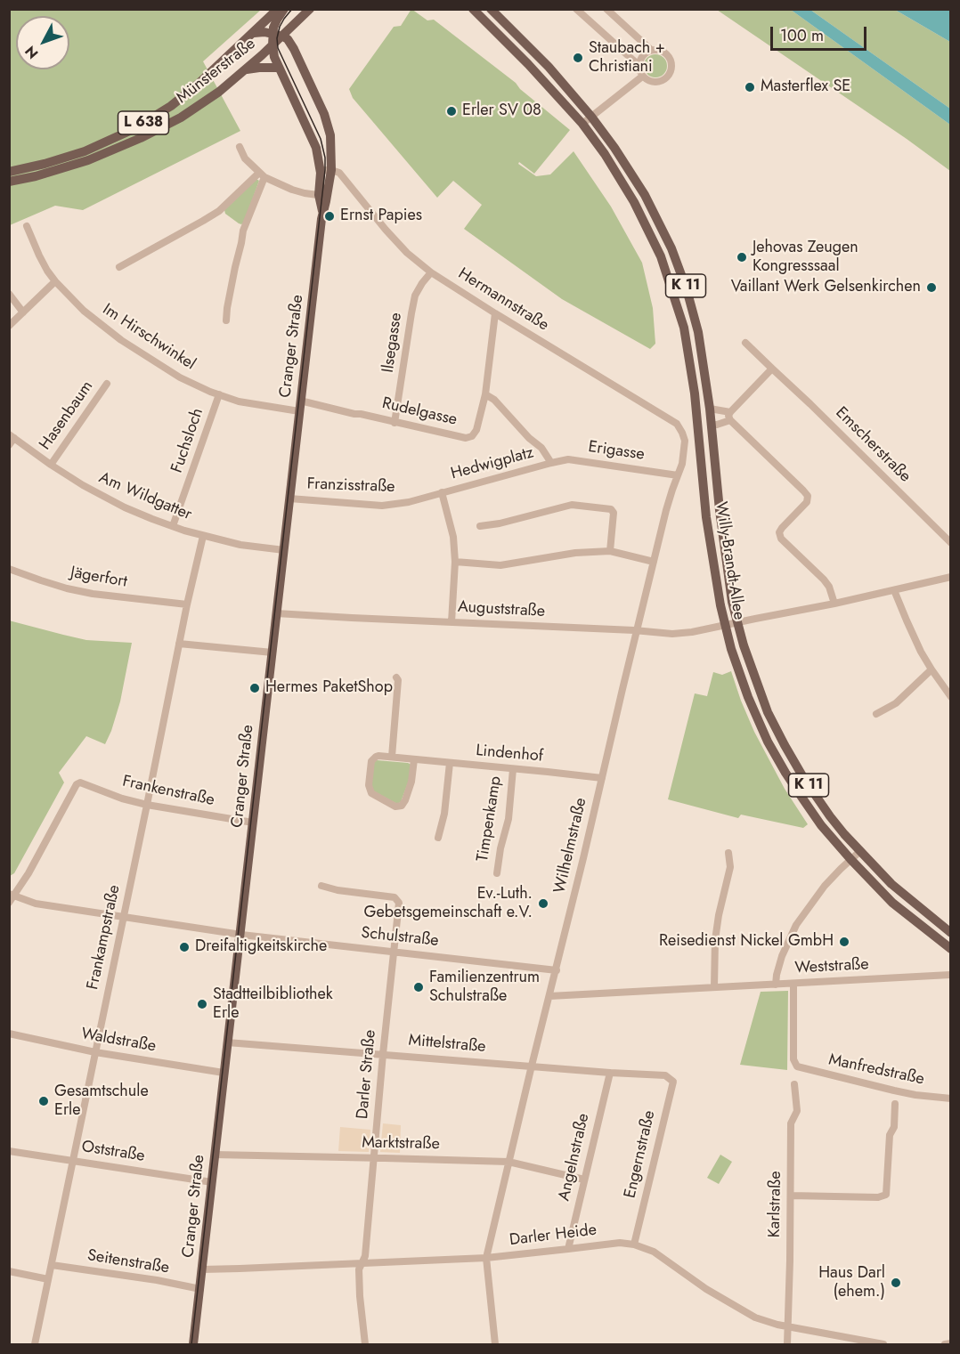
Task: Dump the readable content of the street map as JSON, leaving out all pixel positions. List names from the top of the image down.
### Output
{
  "streets": {
    "main road": [
      "Münsterstraße",
      "L 638",
      "K 11",
      "Cranger Straße",
      "Willy-Brandt-Allee"
    ],
    "street": [
      "Hermannstraße",
      "Im Hirschwinkel",
      "Ilsegasse",
      "Rudelgasse",
      "Hasenbaum",
      "Fuchsloch",
      "Emscherstraße",
      "Erigasse",
      "Hedwigplatz",
      "Franzisstraße",
      "Am Wildgatter",
      "Jägerfort",
      "Auguststraße",
      "Lindenhof",
      "Frankenstraße",
      "Timpenkamp",
      "Wilhelmstraße",
      "Frankampstraße",
      "Schulstraße",
      "Weststraße",
      "Waldstraße",
      "Mittelstraße",
      "Manfredstraße",
      "Darler Straße",
      "Marktstraße",
      "Oststraße",
      "Engernstraße",
      "Angelnstraße",
      "Karlstraße",
      "Darler Heide",
      "Seitenstraße"
    ]
  },
  "crossings": [
    ["Münsterstraße", "Cranger Straße"],
    ["Hermannstraße", "Ilsegasse"],
    ["Hermannstraße", "Cranger Straße"],
    ["Hermannstraße", "Rudelgasse"],
    ["Hermannstraße", "Wilhelmstraße"],
    ["Im Hirschwinkel", "Cranger Straße"],
    ["Im Hirschwinkel", "Rudelgasse"],
    ["Im Hirschwinkel", "Fuchsloch"],
    ["Ilsegasse", "Rudelgasse"],
    ["Cranger Straße", "Rudelgasse"],
    ["Cranger Straße", "Franzisstraße"],
    ["Cranger Straße", "Am Wildgatter"],
    ["Cranger Straße", "Auguststraße"],
    ["Cranger Straße", "Frankenstraße"],
    ["Cranger Straße", "Schulstraße"],
    ["Cranger Straße", "Waldstraße"],
    ["Cranger Straße", "Mittelstraße"],
    ["Cranger Straße", "Marktstraße"],
    ["Cranger Straße", "Oststraße"],
    ["Cranger Straße", "Darler Heide"],
    ["Cranger Straße", "Seitenstraße"],
    ["Rudelgasse", "Hedwigplatz"],
    ["Hasenbaum", "Am Wildgatter"],
    ["Fuchsloch", "Am Wildgatter"],
    ["Erigasse", "Hedwigplatz"],
    ["Erigasse", "Wilhelmstraße"],
    ["Hedwigplatz", "Franzisstraße"],
    ["Am Wildgatter", "Frankampstraße"],
    ["Willy-Brandt-Allee", "Auguststraße"],
    ["Jägerfort", "Frankampstraße"],
    ["Auguststraße", "Wilhelmstraße"],
    ["Lindenhof", "Timpenkamp"],
    ["Lindenhof", "Wilhelmstraße"],
    ["Frankenstraße", "Frankampstraße"],
    ["Frankenstraße", "Schulstraße"],
    ["Wilhelmstraße", "Schulstraße"],
    ["Wilhelmstraße", "Weststraße"],
    ["Wilhelmstraße", "Mittelstraße"],
    ["Wilhelmstraße", "Marktstraße"],
    ["Wilhelmstraße", "Darler Heide"],
    ["Frankampstraße", "Schulstraße"],
    ["Frankampstraße", "Waldstraße"],
    ["Frankampstraße", "Oststraße"],
    ["Frankampstraße", "Seitenstraße"],
    ["Schulstraße", "Darler Straße"],
    ["Weststraße", "Manfredstraße"],
    ["Mittelstraße", "Darler Straße"],
    ["Mittelstraße", "Engernstraße"],
    ["Mittelstraße", "Angelnstraße"],
    ["Darler Straße", "Marktstraße"],
    ["Darler Straße", "Darler Heide"],
    ["Marktstraße", "Angelnstraße"],
    ["Engernstraße", "Darler Heide"],
    ["Angelnstraße", "Darler Heide"],
    ["Karlstraße", "Darler Heide"]
  ],
  "places": [
    "Staubach + Christiani",
    "Masterflex SE",
    "Erler SV 08",
    "Ernst Papies",
    "Jehovas Zeugen Kongresssaal",
    "Vaillant Werk Gelsenkirchen",
    "Hermes PaketShop",
    "Ev.-Luth. Gebetsgemeinschaft e.V.",
    "Reisedienst Nickel GmbH",
    "Dreifaltigkeitskirche",
    "Familienzentrum Schulstraße",
    "Stadtteilbibliothek Erle",
    "Gesamtschule Erle",
    "Haus Darl (ehem.)"
  ],
  "scale_bar": "100 m",
  "north": "bottom left"
}
